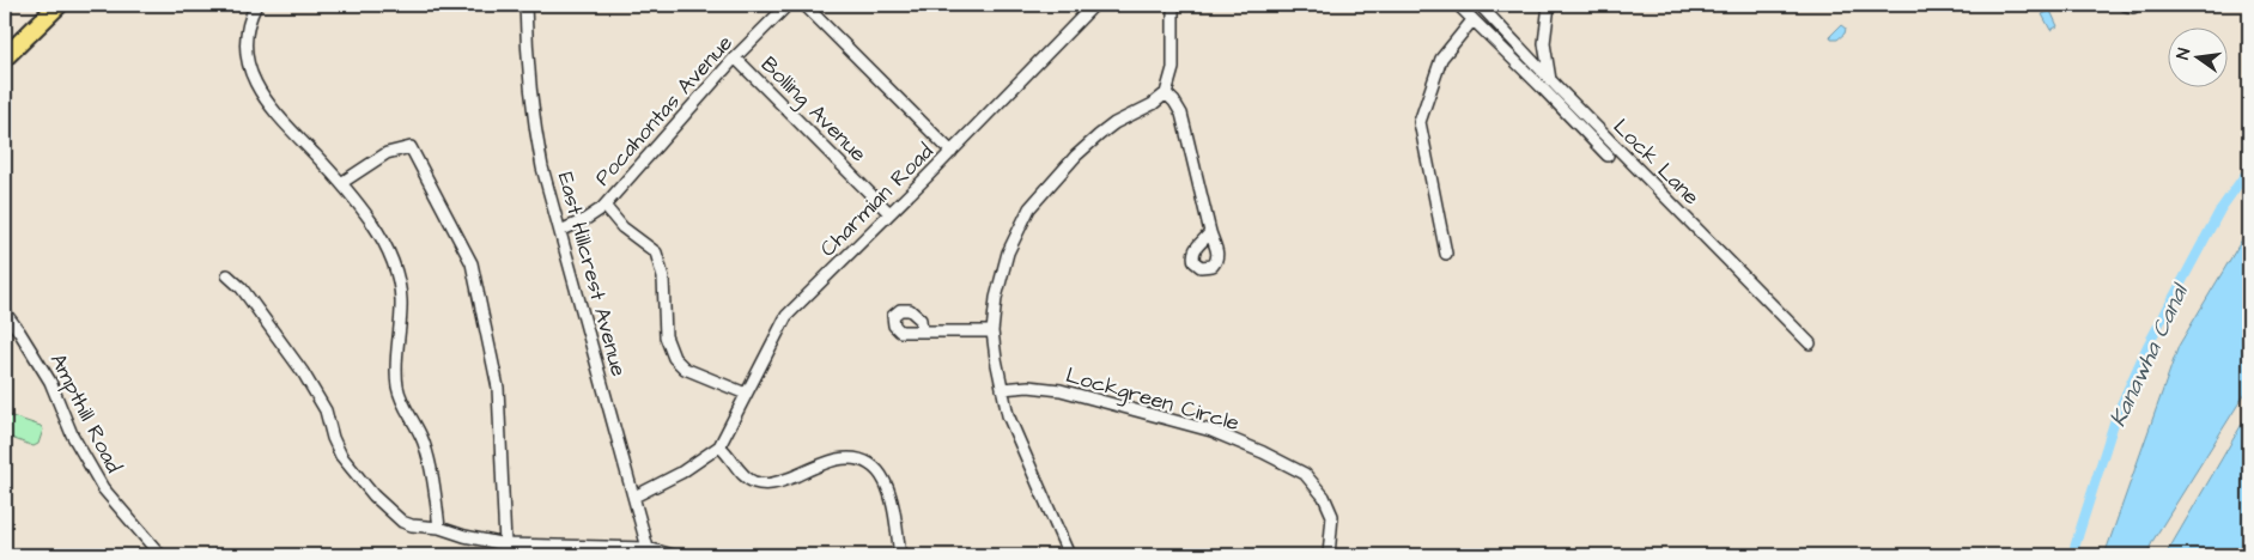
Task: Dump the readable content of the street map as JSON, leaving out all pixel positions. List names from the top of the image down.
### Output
{
  "streets": {
    "street": [
      "Bolling Avenue",
      "Pocahontas Avenue",
      "Lock Lane",
      "Charmian Road",
      "East Hillcrest Avenue",
      "Lockgreen Circle",
      "Ampthill Road"
    ]
  },
  "crossings": [
    ["Bolling Avenue", "Pocahontas Avenue"],
    ["Bolling Avenue", "Charmian Road"],
    ["Pocahontas Avenue", "East Hillcrest Avenue"],
    ["Charmian Road", "East Hillcrest Avenue"]
  ],
  "water": ["Kanawha Canal"],
  "north": "left"
}
